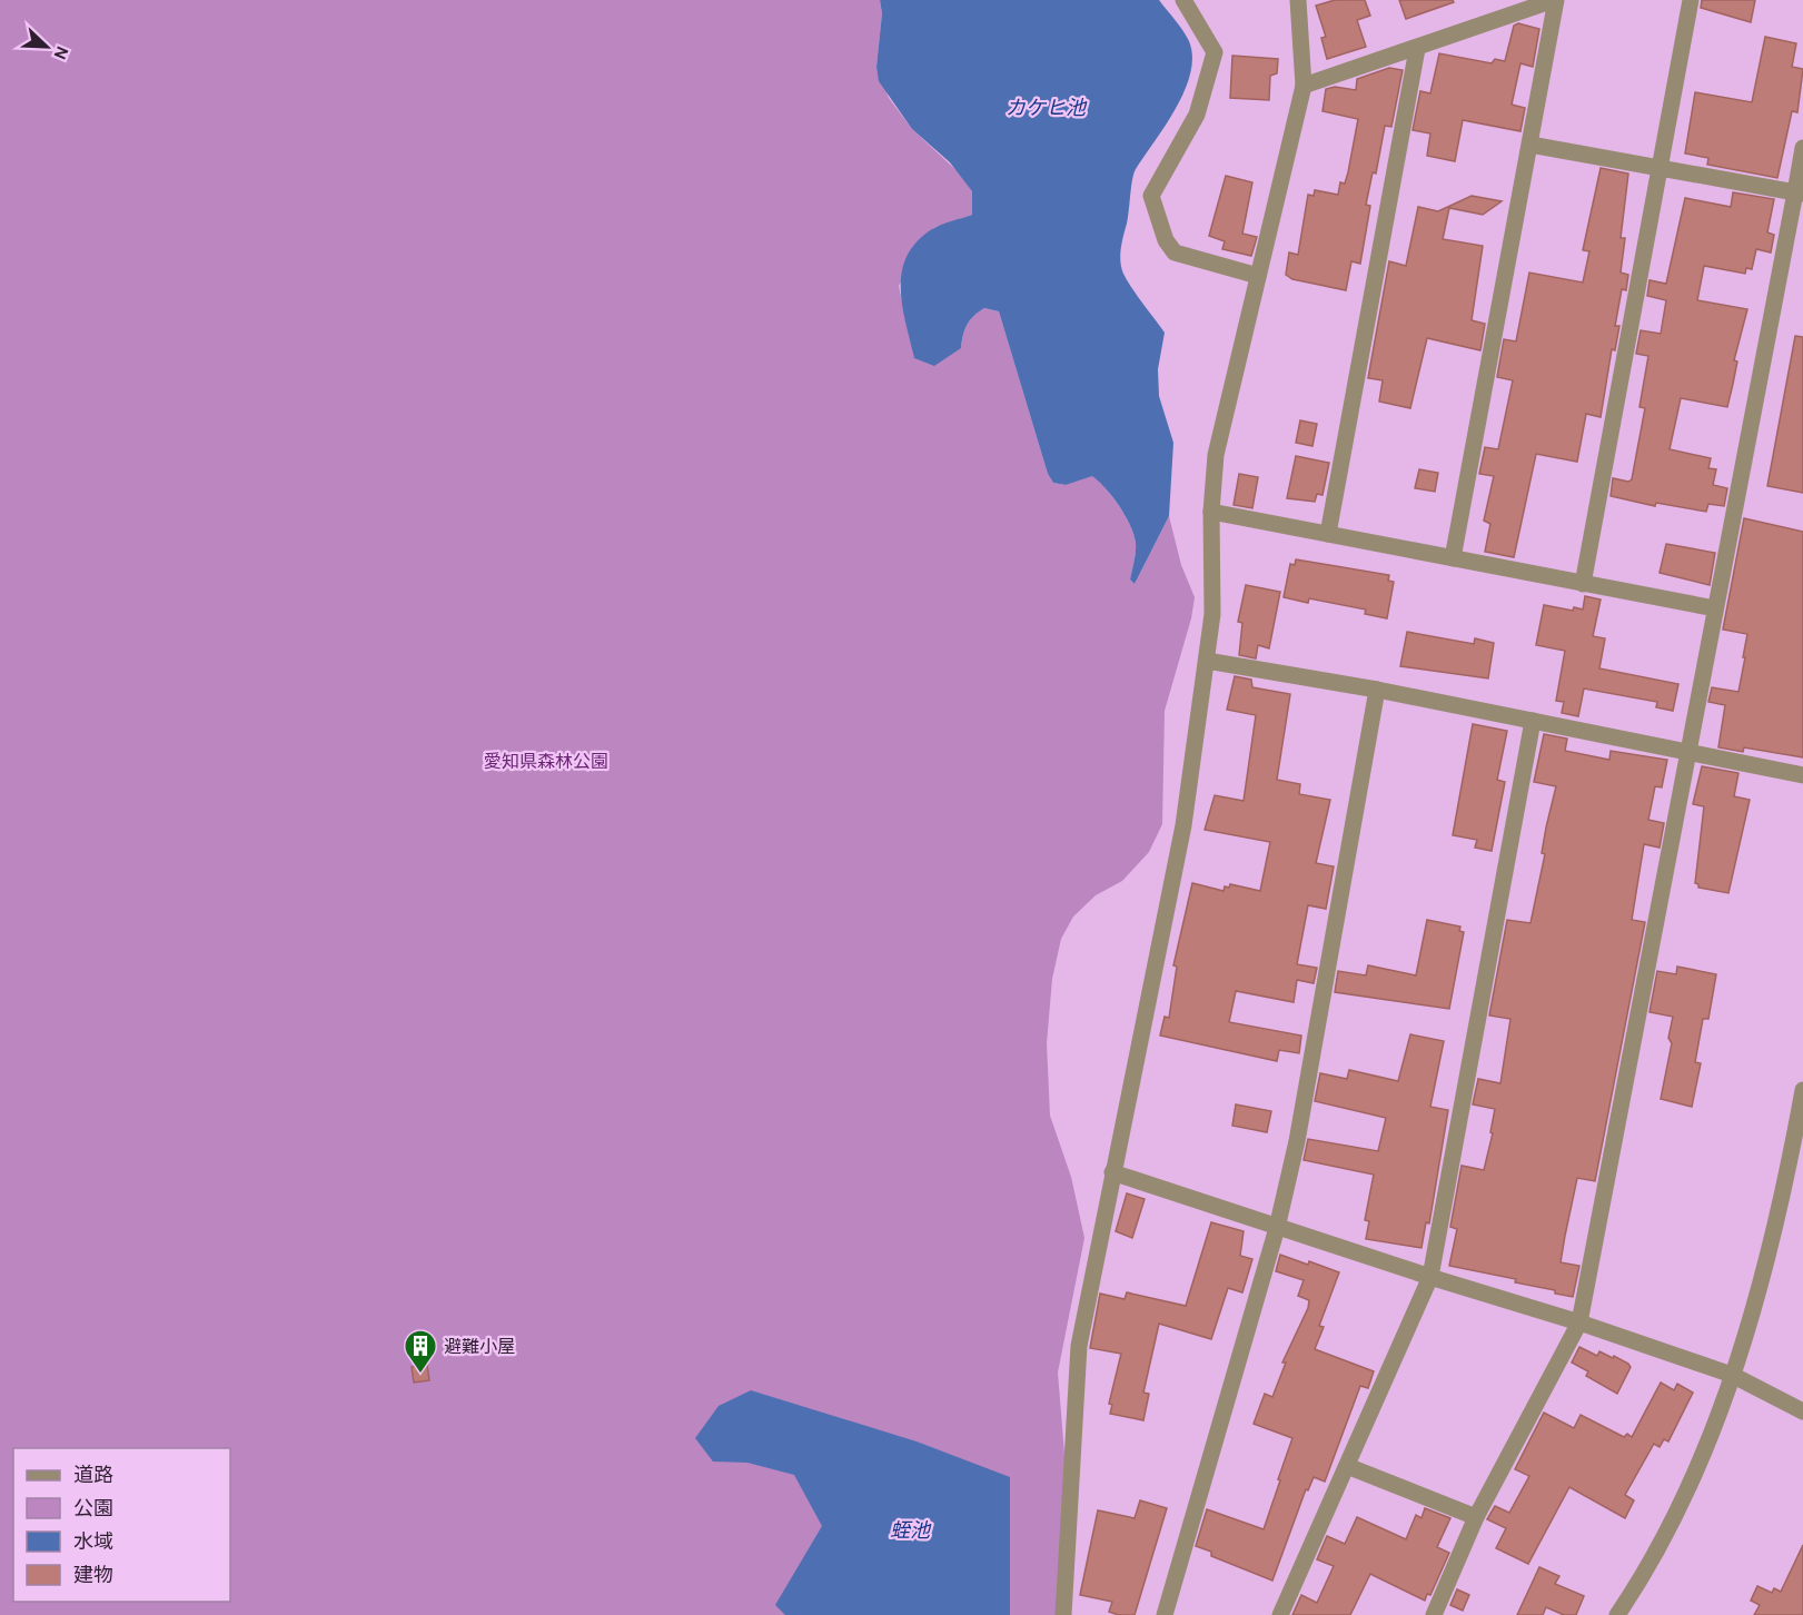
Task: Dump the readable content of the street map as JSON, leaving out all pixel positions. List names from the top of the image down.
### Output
{
  "water": ["カケヒ池", "蛭池"],
  "parks": ["愛知県森林公園"],
  "places": {
    "building": ["避難小屋"]
  },
  "legend": [
    "道路",
    "公園",
    "水域",
    "建物"
  ],
  "north": "bottom right"
}
